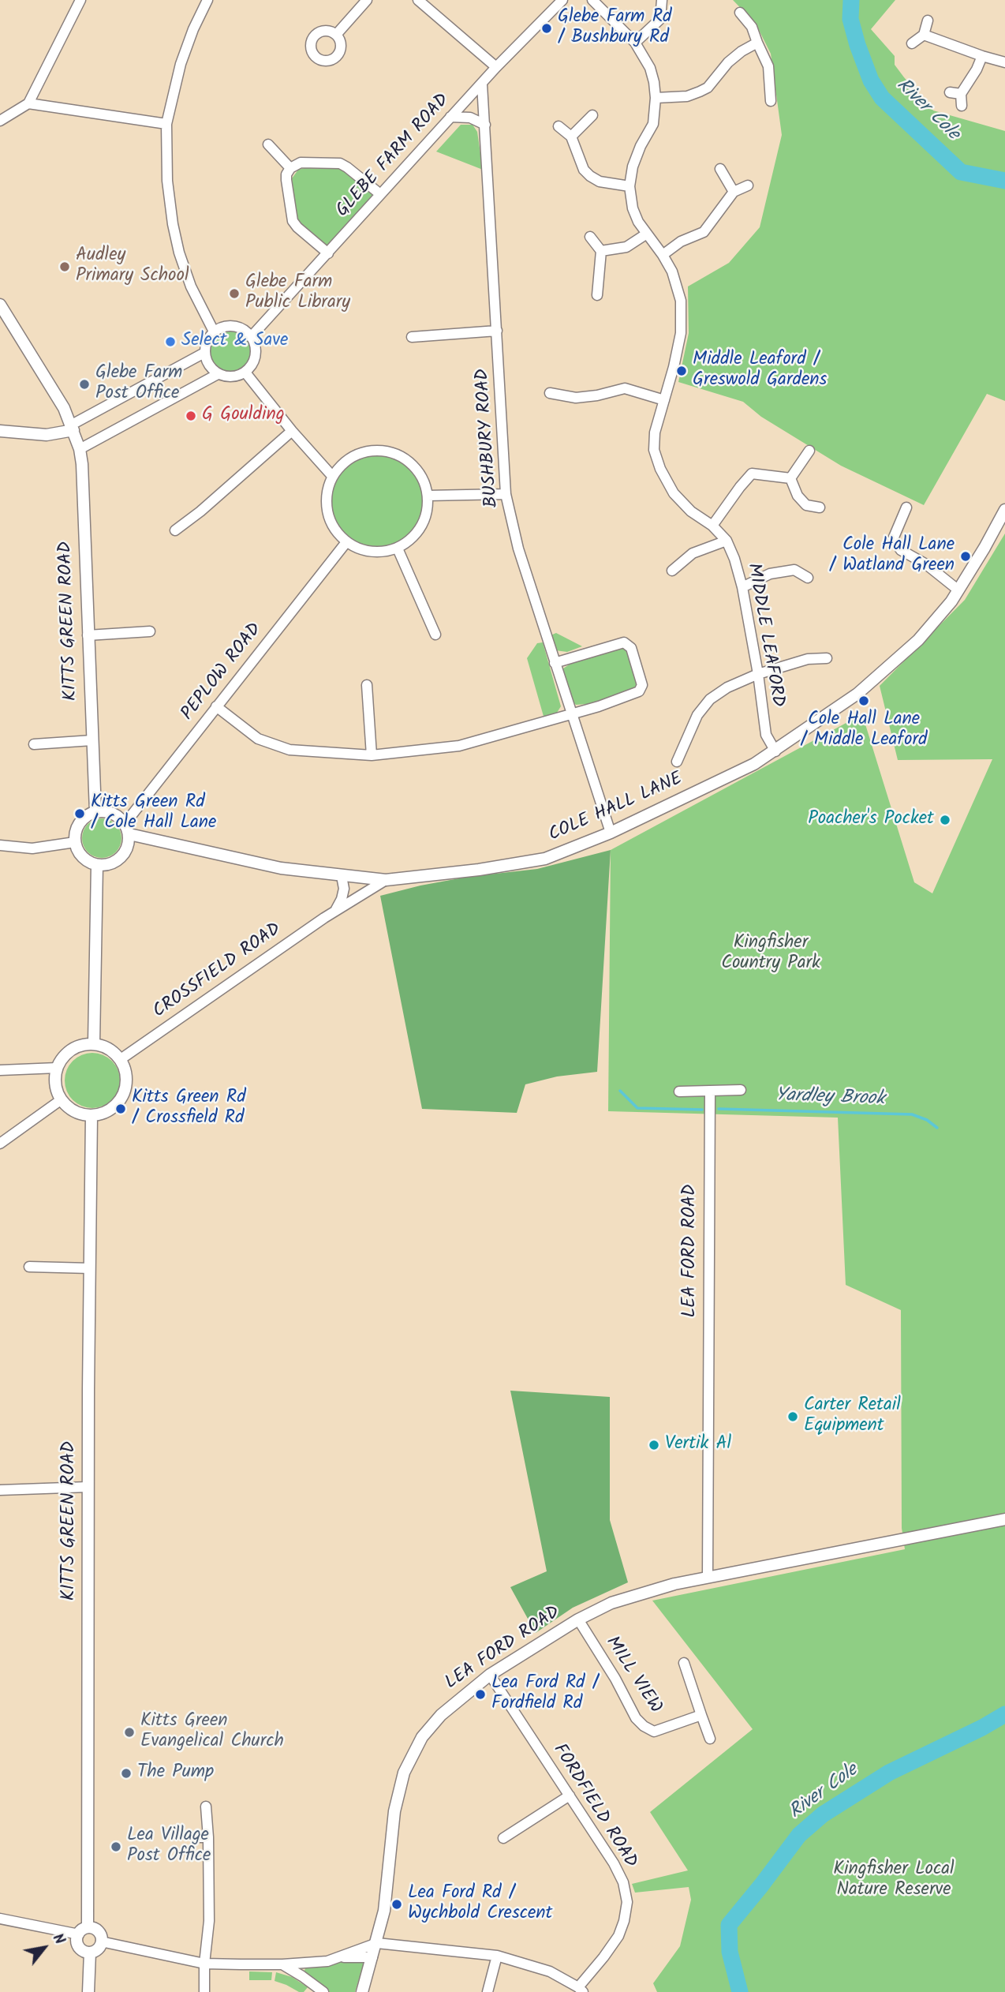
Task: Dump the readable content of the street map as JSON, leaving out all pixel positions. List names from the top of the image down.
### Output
{
  "streets": {
    "street": [
      "GLEBE FARM ROAD",
      "BUSHBURY ROAD",
      "KITTS GREEN ROAD",
      "MIDDLE LEAFORD",
      "PEPLOW ROAD",
      "COLE HALL LANE",
      "CROSSFIELD ROAD",
      "LEA FORD ROAD",
      "MILL VIEW",
      "FORDFIELD ROAD"
    ]
  },
  "crossings": [
    ["GLEBE FARM ROAD", "BUSHBURY ROAD"],
    ["BUSHBURY ROAD", "COLE HALL LANE"],
    ["KITTS GREEN ROAD", "PEPLOW ROAD"],
    ["KITTS GREEN ROAD", "COLE HALL LANE"],
    ["KITTS GREEN ROAD", "CROSSFIELD ROAD"],
    ["MIDDLE LEAFORD", "COLE HALL LANE"],
    ["PEPLOW ROAD", "COLE HALL LANE"],
    ["COLE HALL LANE", "CROSSFIELD ROAD"],
    ["LEA FORD ROAD", "MILL VIEW"],
    ["LEA FORD ROAD", "FORDFIELD ROAD"]
  ],
  "water": ["River Cole", "Yardley Brook"],
  "parks": ["Kingfisher Country Park", "Kingfisher Local Nature Reserve"],
  "places": [
    "Glebe Farm Rd / Bushbury Rd",
    "Audley Primary School",
    "Glebe Farm Public Library",
    "Select & Save",
    "Middle Leaford / Greswold Gardens",
    "Glebe Farm Post Office",
    "G Goulding",
    "Cole Hall Lane / Watland Green",
    "Cole Hall Lane / Middle Leaford",
    "Kitts Green Rd / Cole Hall Lane",
    "Poacher's Pocket",
    "Kitts Green Rd / Crossfield Rd",
    "Carter Retail Equipment",
    "Vertik Al",
    "Lea Ford Rd / Fordfield Rd",
    "Kitts Green Evangelical Church",
    "The Pump",
    "Lea Village Post Office",
    "Lea Ford Rd / Wychbold Crescent"
  ],
  "north": "top right"
}
